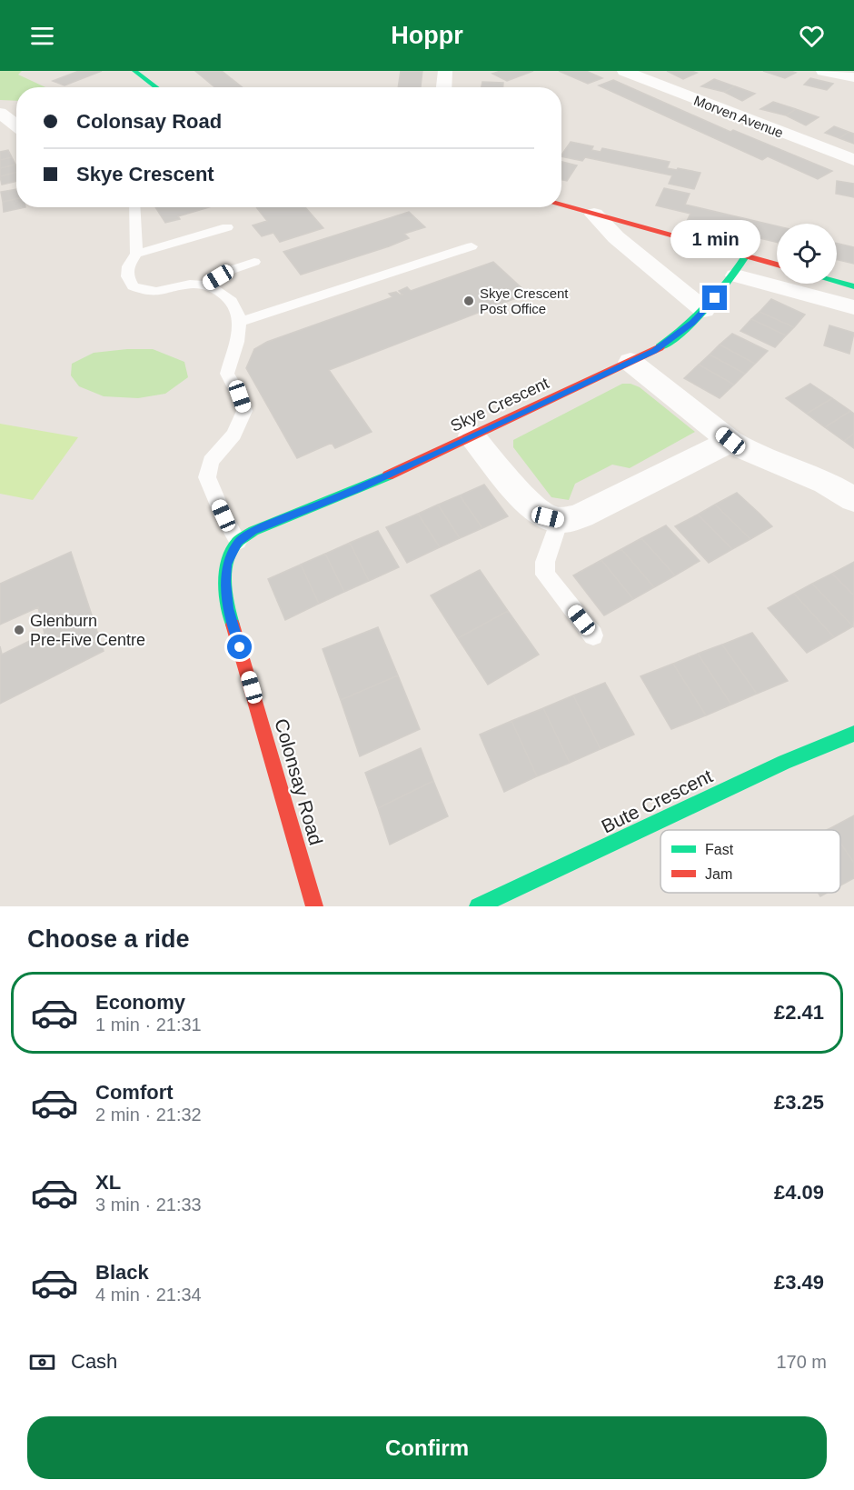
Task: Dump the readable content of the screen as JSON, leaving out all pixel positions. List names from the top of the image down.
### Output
{
  "streets": {
    "street": [
      "Morven Avenue",
      "Skye Crescent",
      "Colonsay Road",
      "Bute Crescent"
    ]
  },
  "crossings": [
    ["Skye Crescent", "Colonsay Road"]
  ],
  "places": ["Skye Crescent Post Office", "Glenburn Pre-Five Centre"],
  "legend": ["Fast", "Jam"],
  "page": {
    "header": "Hoppr",
    "banner": ["Colonsay Road", "Skye Crescent"],
    "bubble": "1 min",
    "heading": "Choose a ride",
    "list": [
      {
        "name": "Economy",
        "note": "1 min · 21:31",
        "value": "£2.41"
      },
      {
        "name": "Comfort",
        "note": "2 min · 21:32",
        "value": "£3.25"
      },
      {
        "name": "XL",
        "note": "3 min · 21:33",
        "value": "£4.09"
      },
      {
        "name": "Black",
        "note": "4 min · 21:34",
        "value": "£3.49"
      }
    ],
    "pay": ["Cash", "170 m"],
    "buttons": "Confirm"
  }
}
